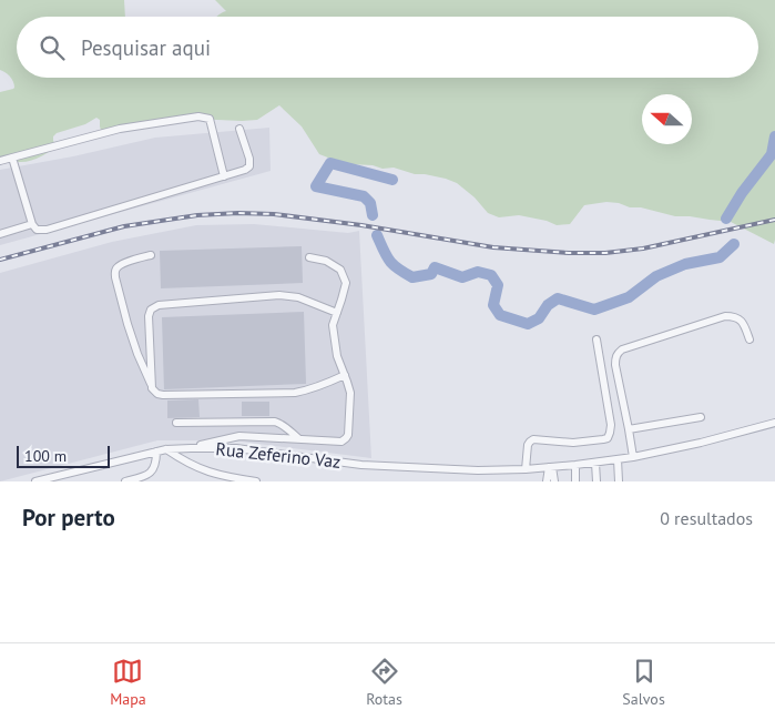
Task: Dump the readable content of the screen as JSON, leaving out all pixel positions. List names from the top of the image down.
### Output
{
  "streets": {
    "street": ["Rua Zeferino Vaz"]
  },
  "scale_bar": "100 m",
  "north": "left",
  "page": {
    "search": "Pesquisar aqui",
    "scale": "100 m",
    "heading": ["Por perto", "0 resultados"],
    "nav": ["Mapa", "Rotas", "Salvos"]
  }
}
